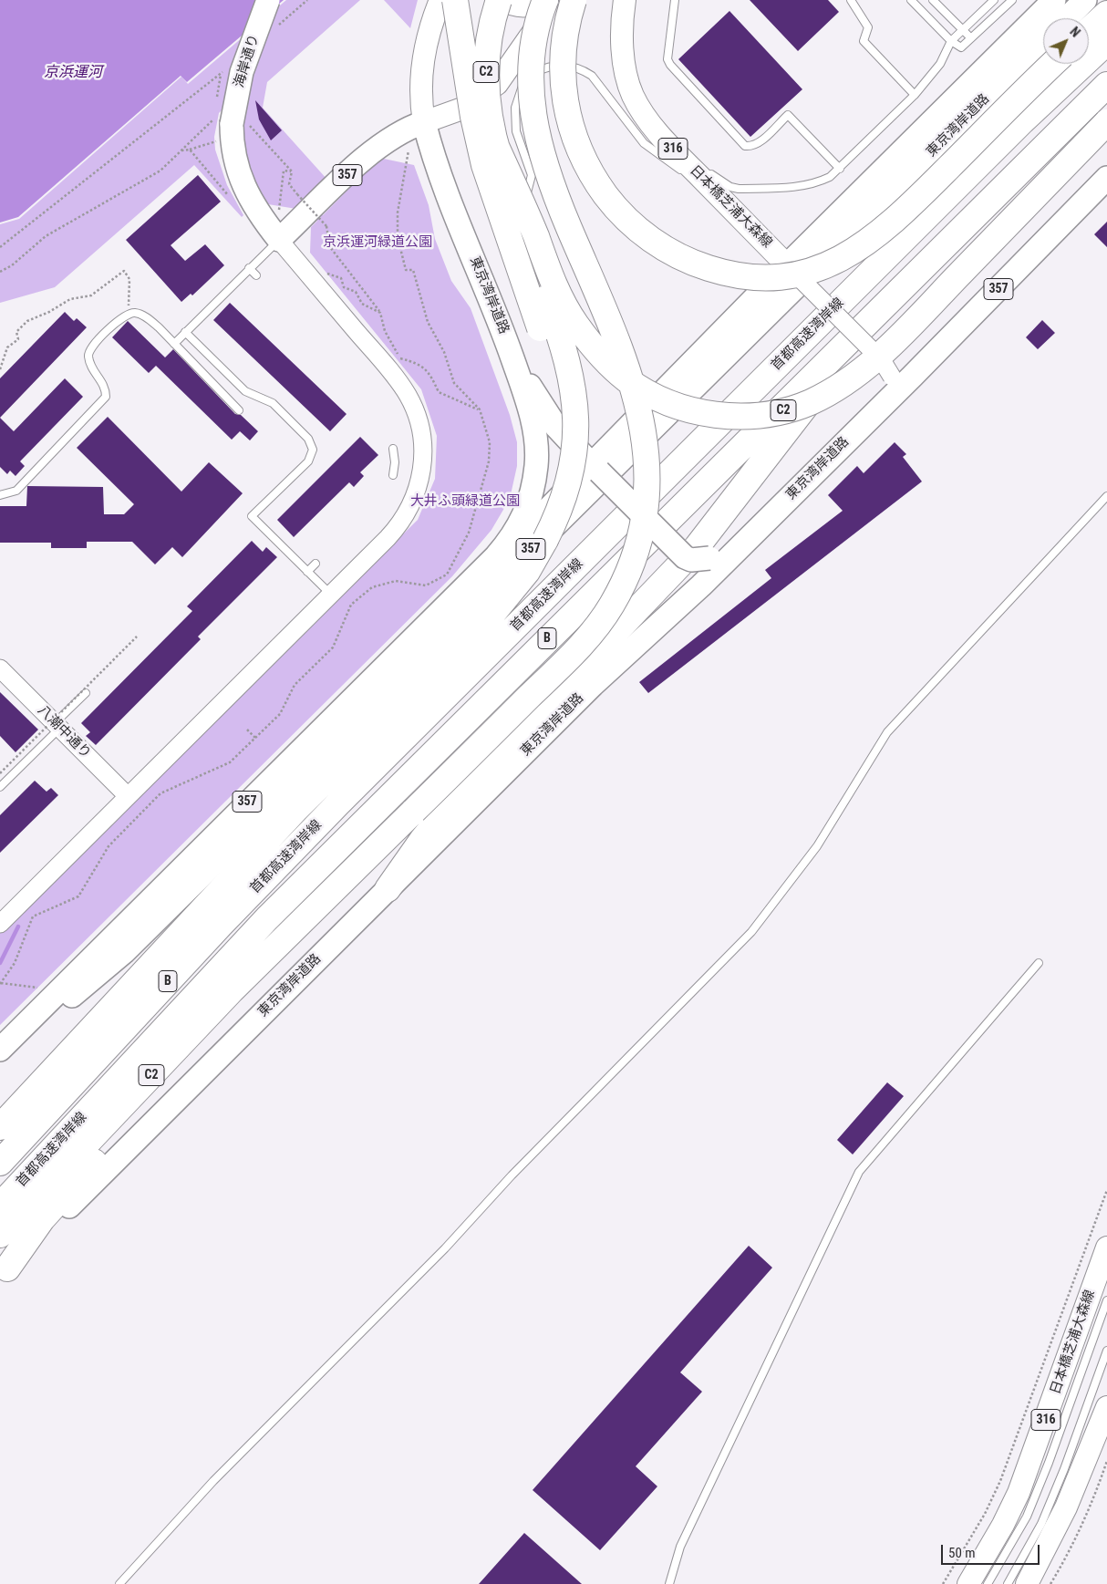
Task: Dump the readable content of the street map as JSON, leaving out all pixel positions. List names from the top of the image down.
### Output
{
  "streets": {
    "highway": [
      "海岸通り",
      "C2",
      "東京湾岸道路",
      "357",
      "首都高速湾岸線",
      "B"
    ],
    "main road": ["316", "日本橋芝浦大森線"],
    "street": ["八潮中通り"]
  },
  "crossings": [
    ["海岸通り", "357"],
    ["東京湾岸道路", "357"],
    ["357", "日本橋芝浦大森線"]
  ],
  "water": ["京浜運河"],
  "parks": ["京浜運河緑道公園", "大井ふ頭緑道公園"],
  "scale_bar": "50 m",
  "north": "top right"
}
